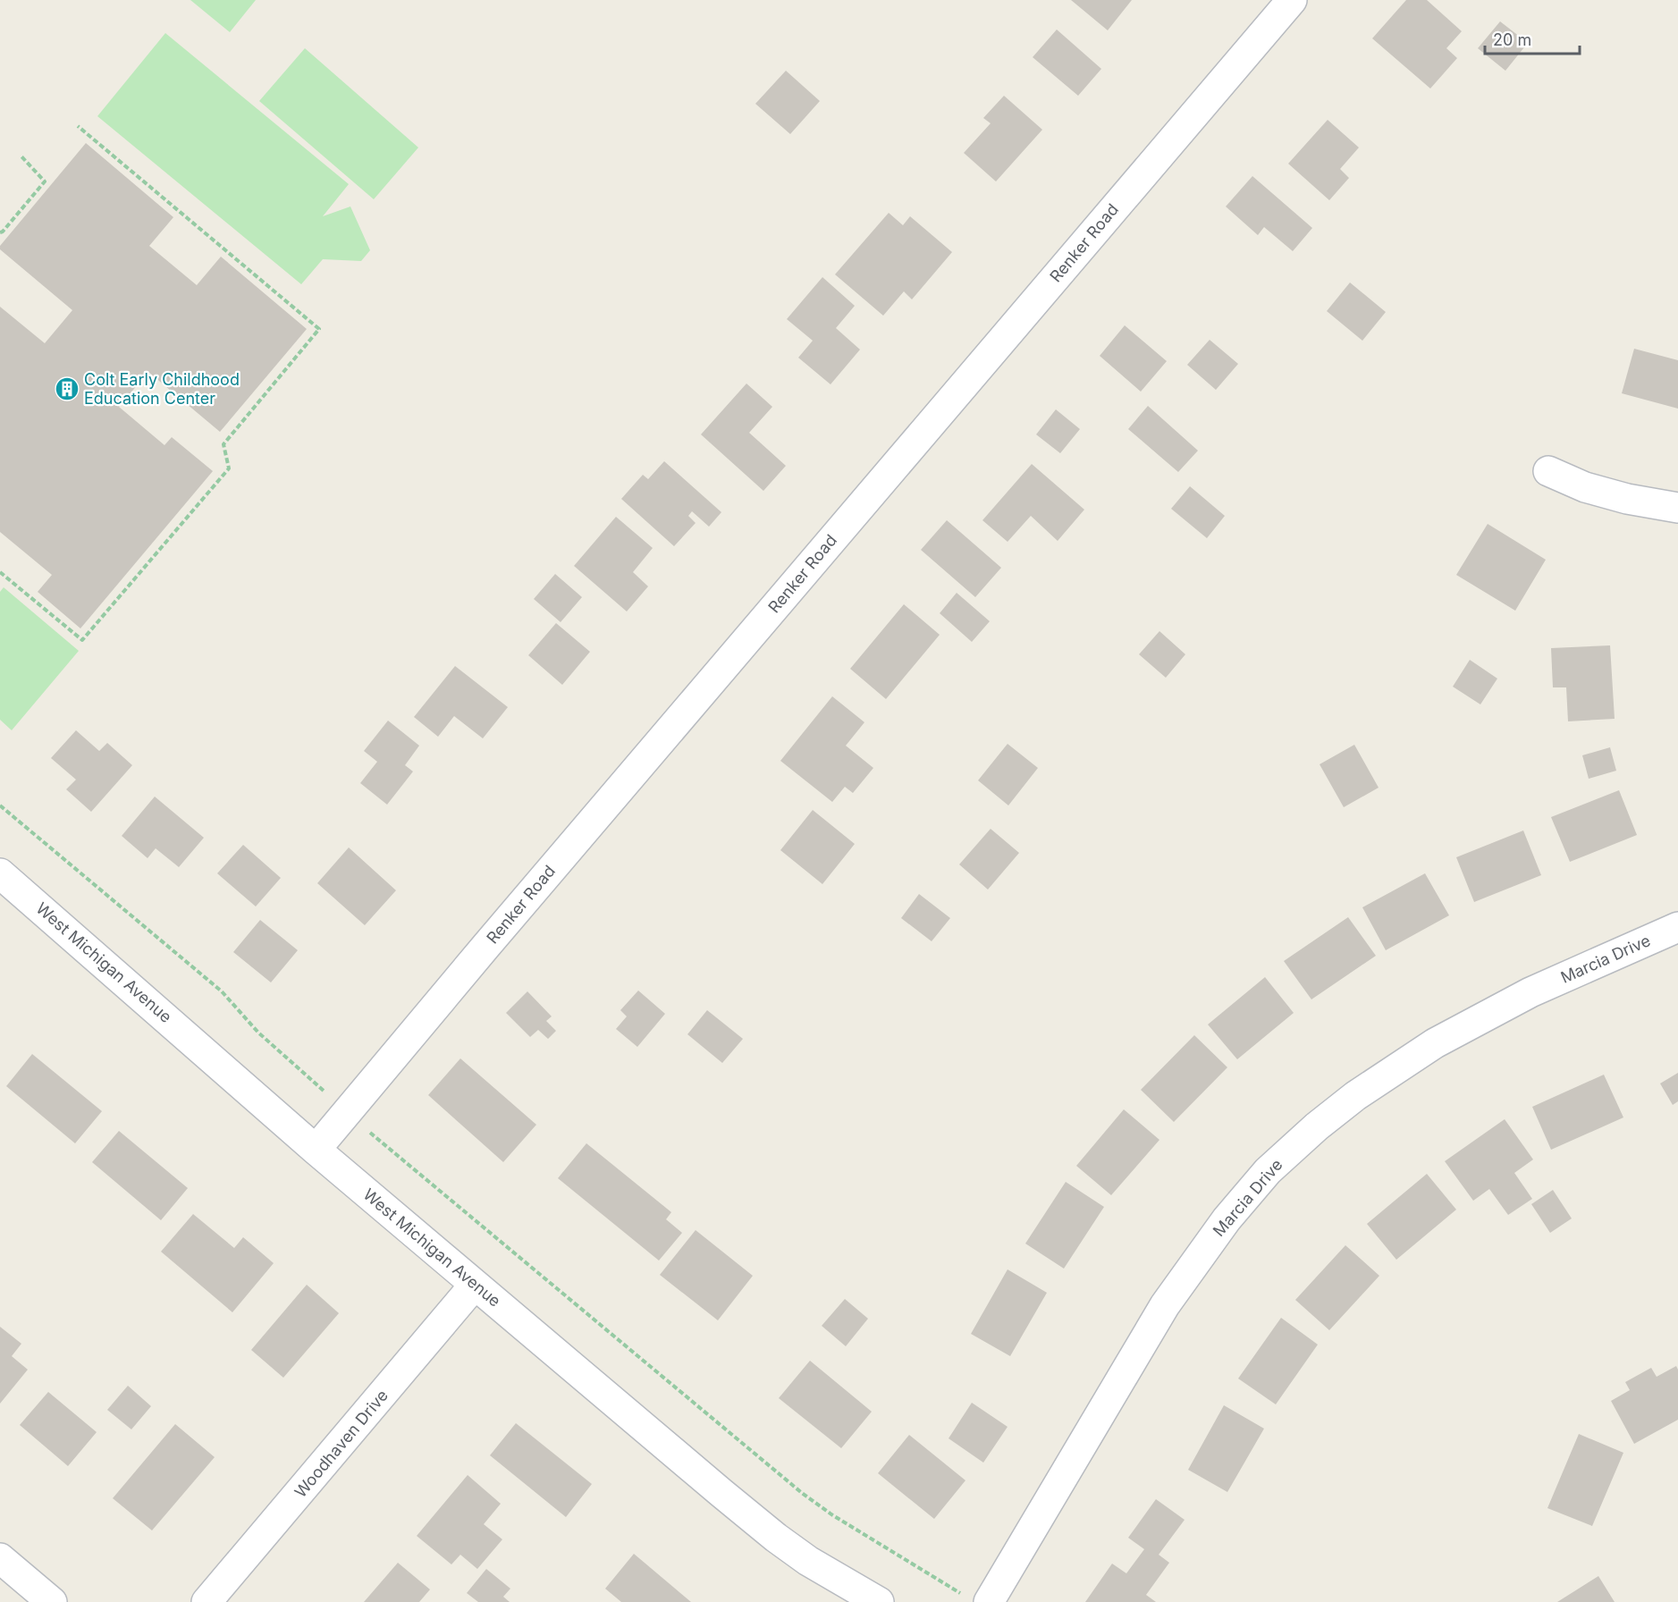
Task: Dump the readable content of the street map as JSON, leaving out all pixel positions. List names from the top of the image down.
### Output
{
  "streets": {
    "street": [
      "Renker Road",
      "Marcia Drive",
      "West Michigan Avenue",
      "Woodhaven Drive"
    ]
  },
  "crossings": [
    ["Renker Road", "West Michigan Avenue"],
    ["West Michigan Avenue", "Woodhaven Drive"]
  ],
  "places": {
    "building": ["Colt Early Childhood Education Center"]
  },
  "scale_bar": "20 m"
}
